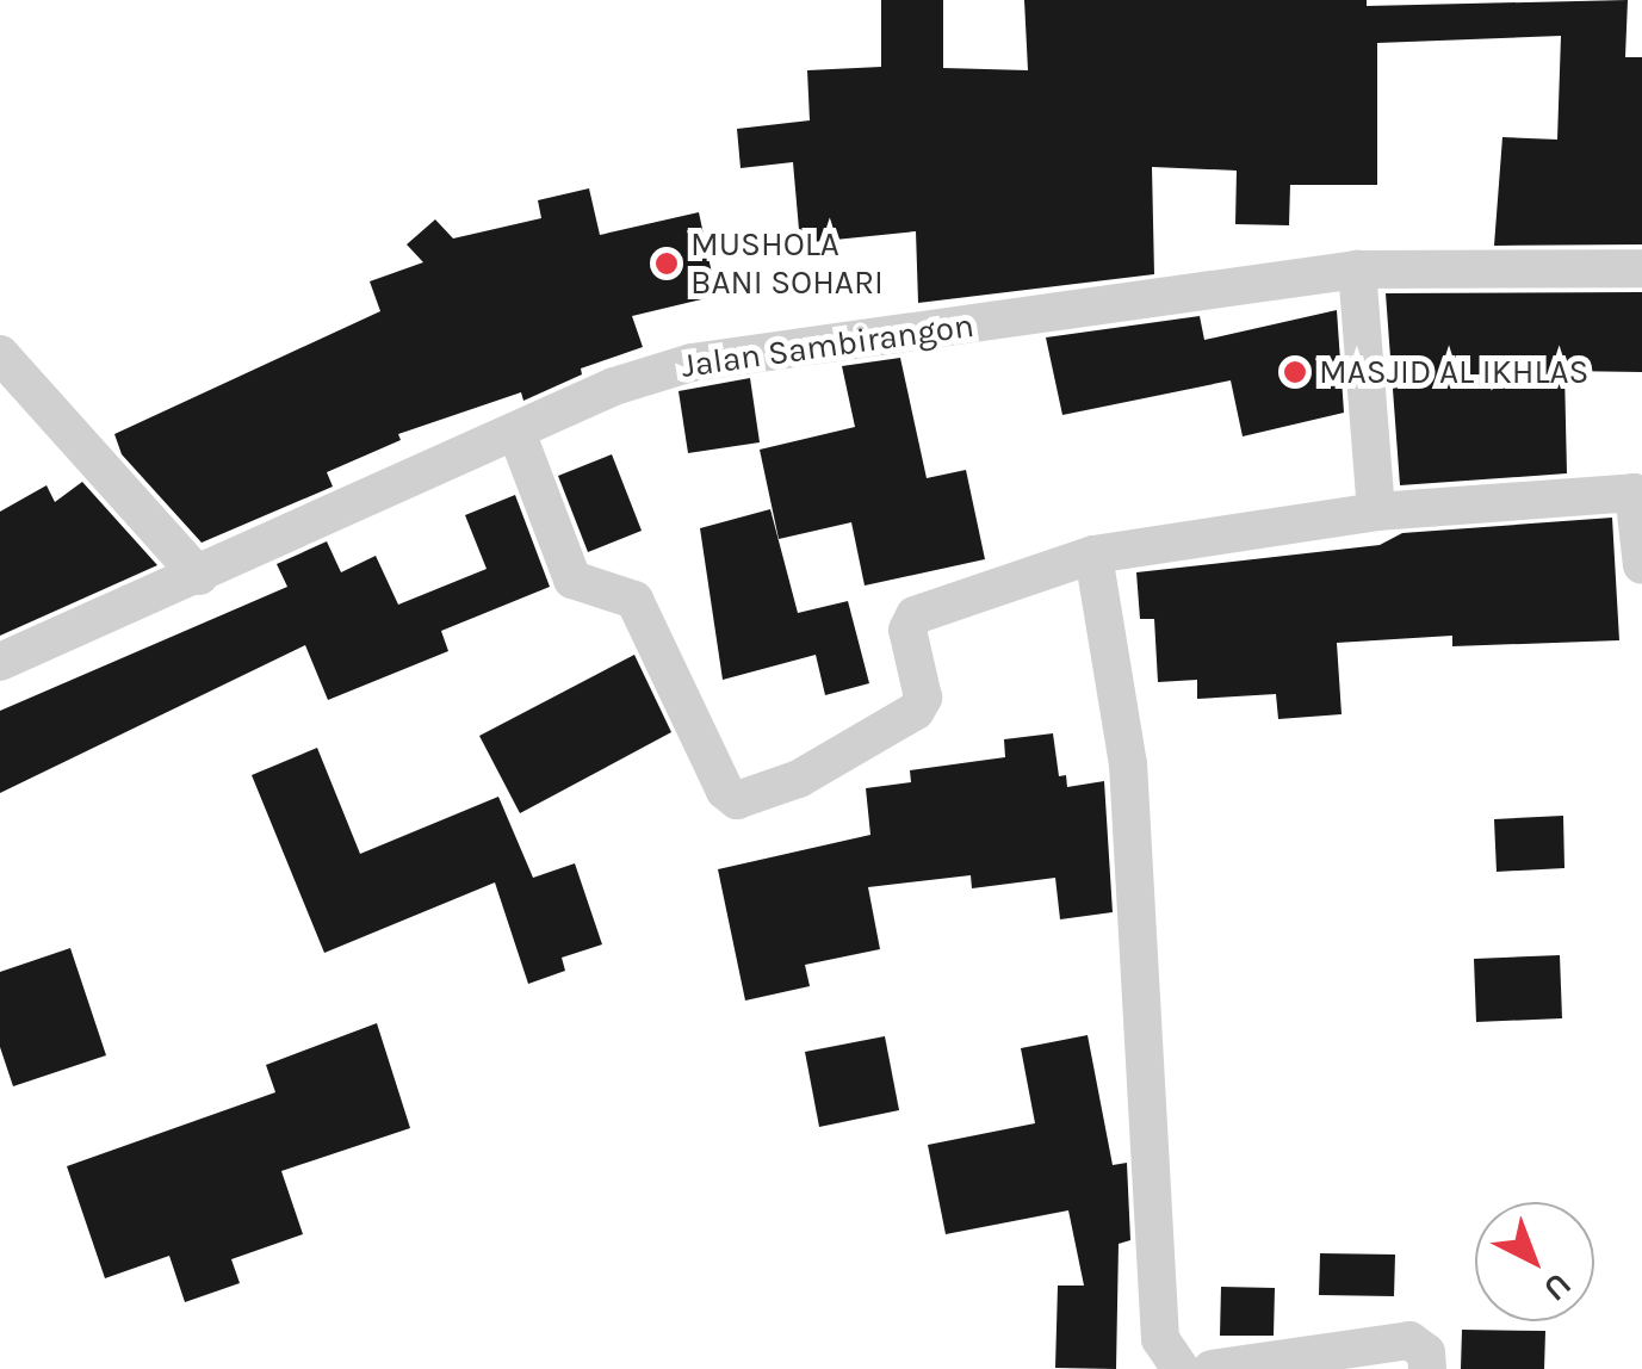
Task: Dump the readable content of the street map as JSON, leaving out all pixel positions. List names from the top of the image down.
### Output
{
  "streets": {
    "street": ["Jalan Sambirangon"]
  },
  "places": ["MUSHOLA BANI SOHARI", "MASJID AL IKHLAS"],
  "north": "bottom right"
}
